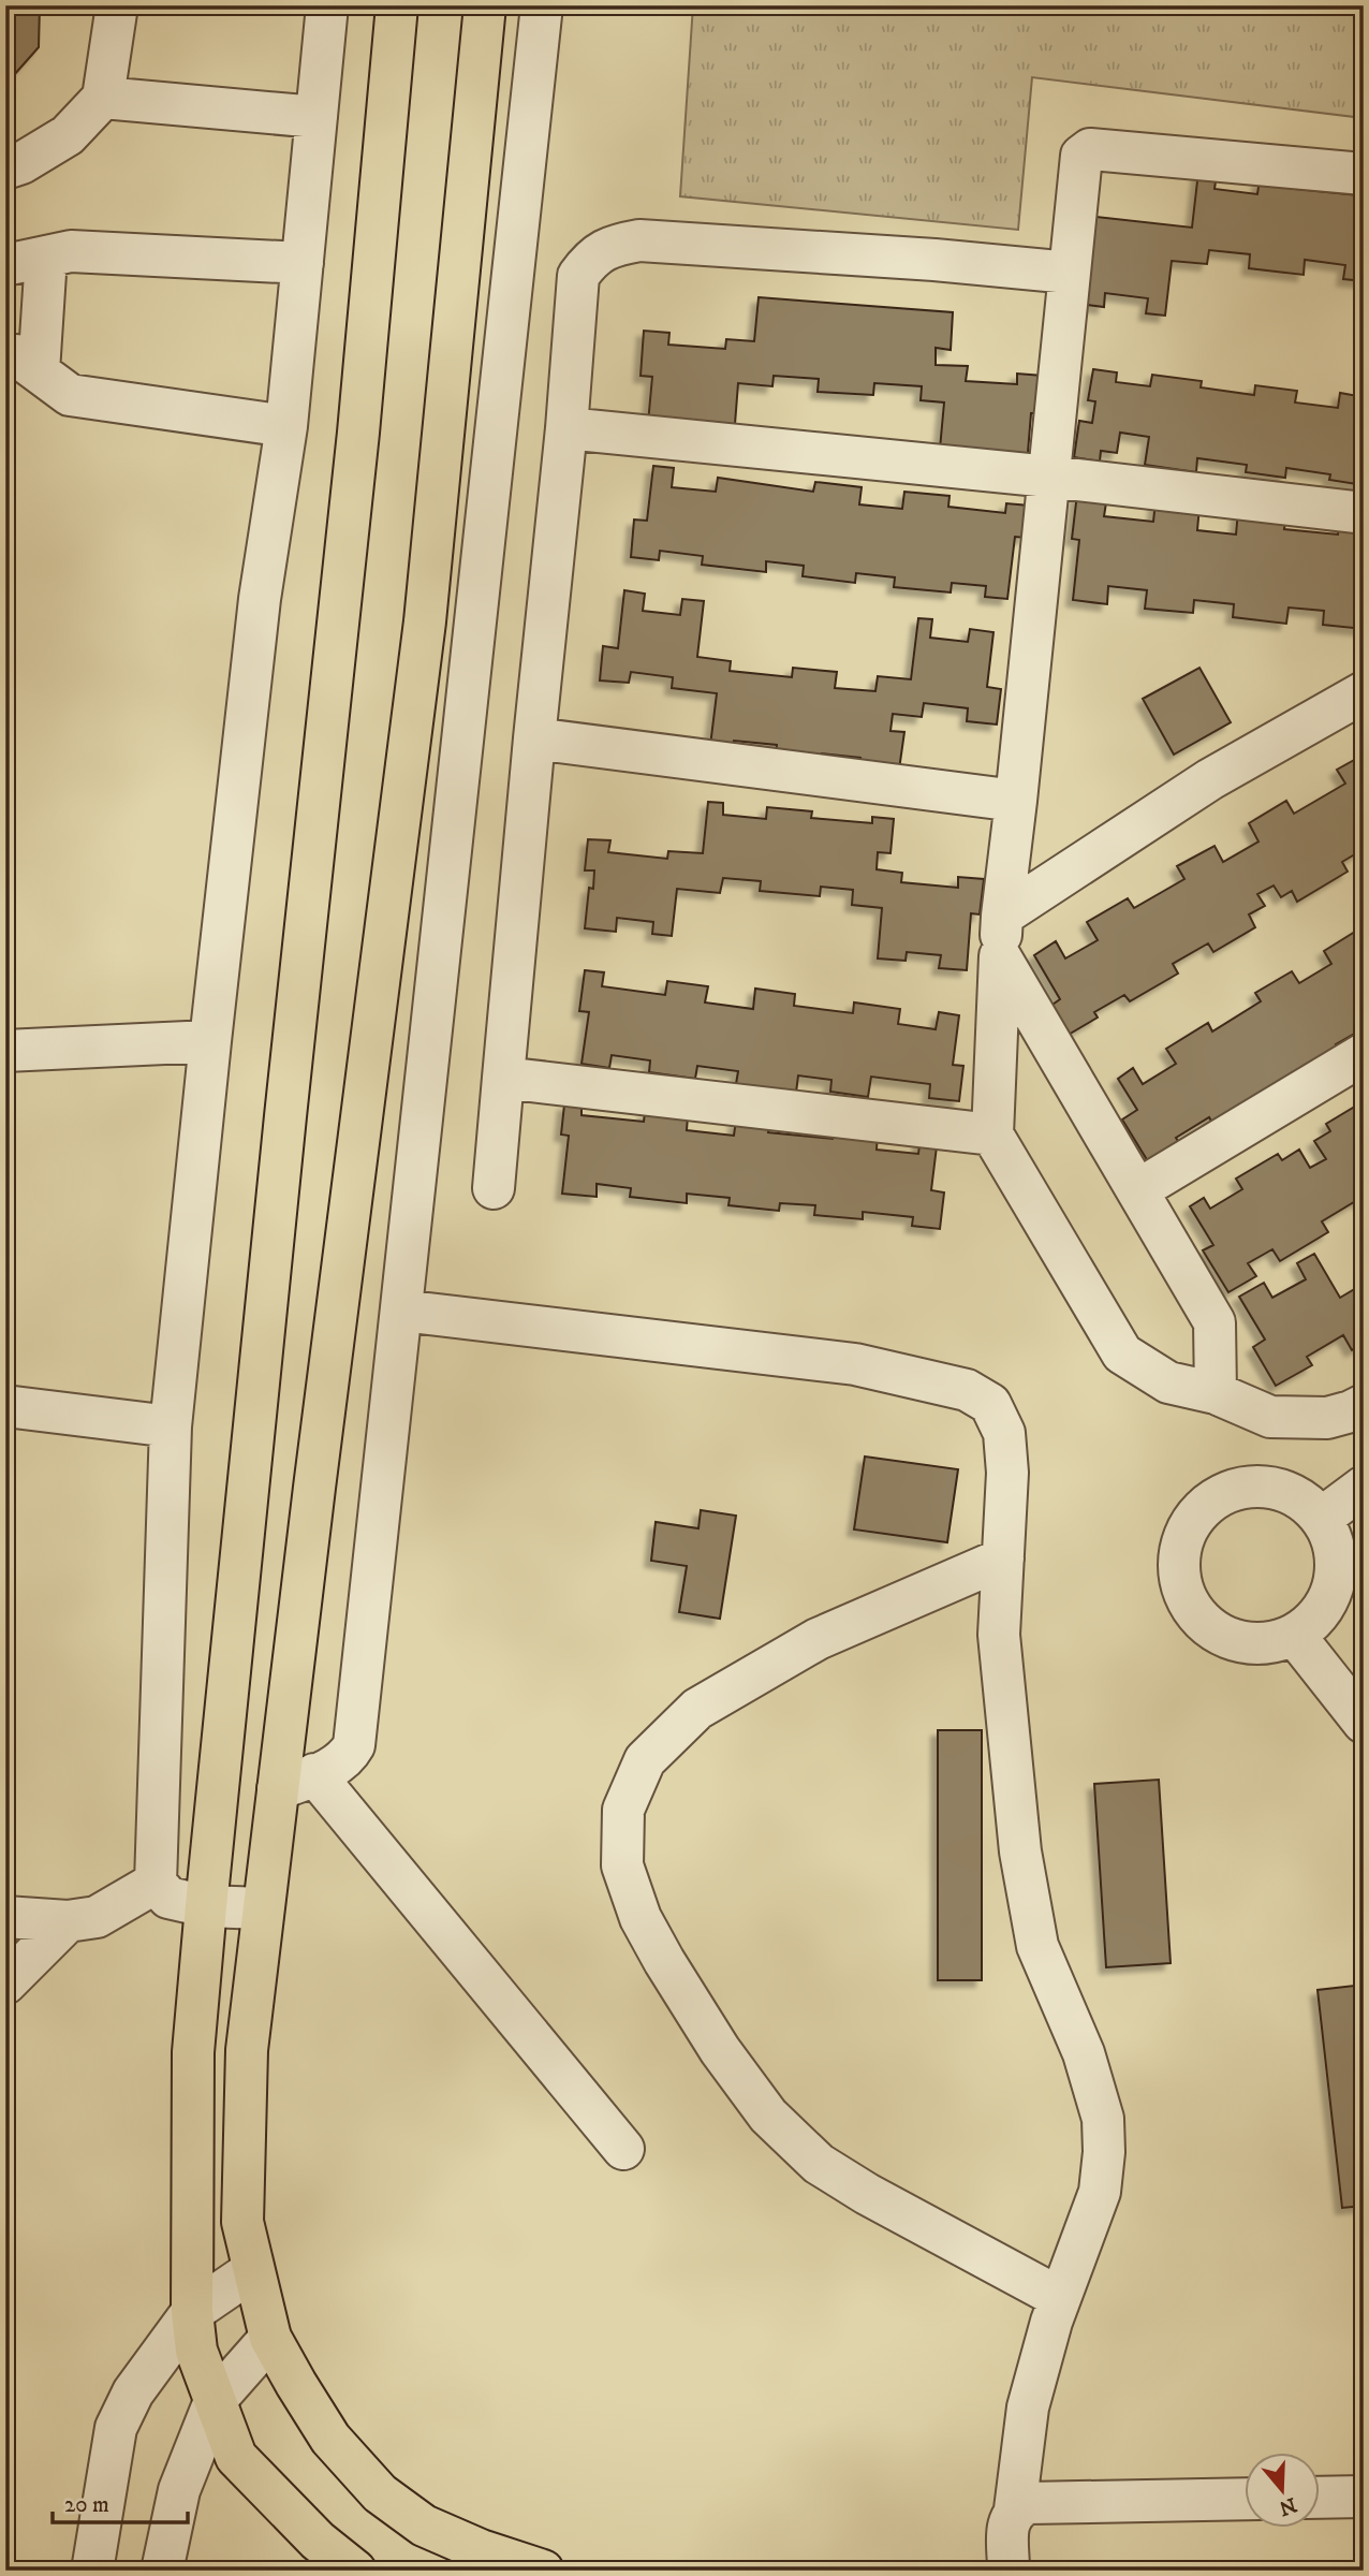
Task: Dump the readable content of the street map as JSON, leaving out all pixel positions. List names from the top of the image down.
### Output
{
  "scale_bar": "20 m",
  "north": "bottom"
}
